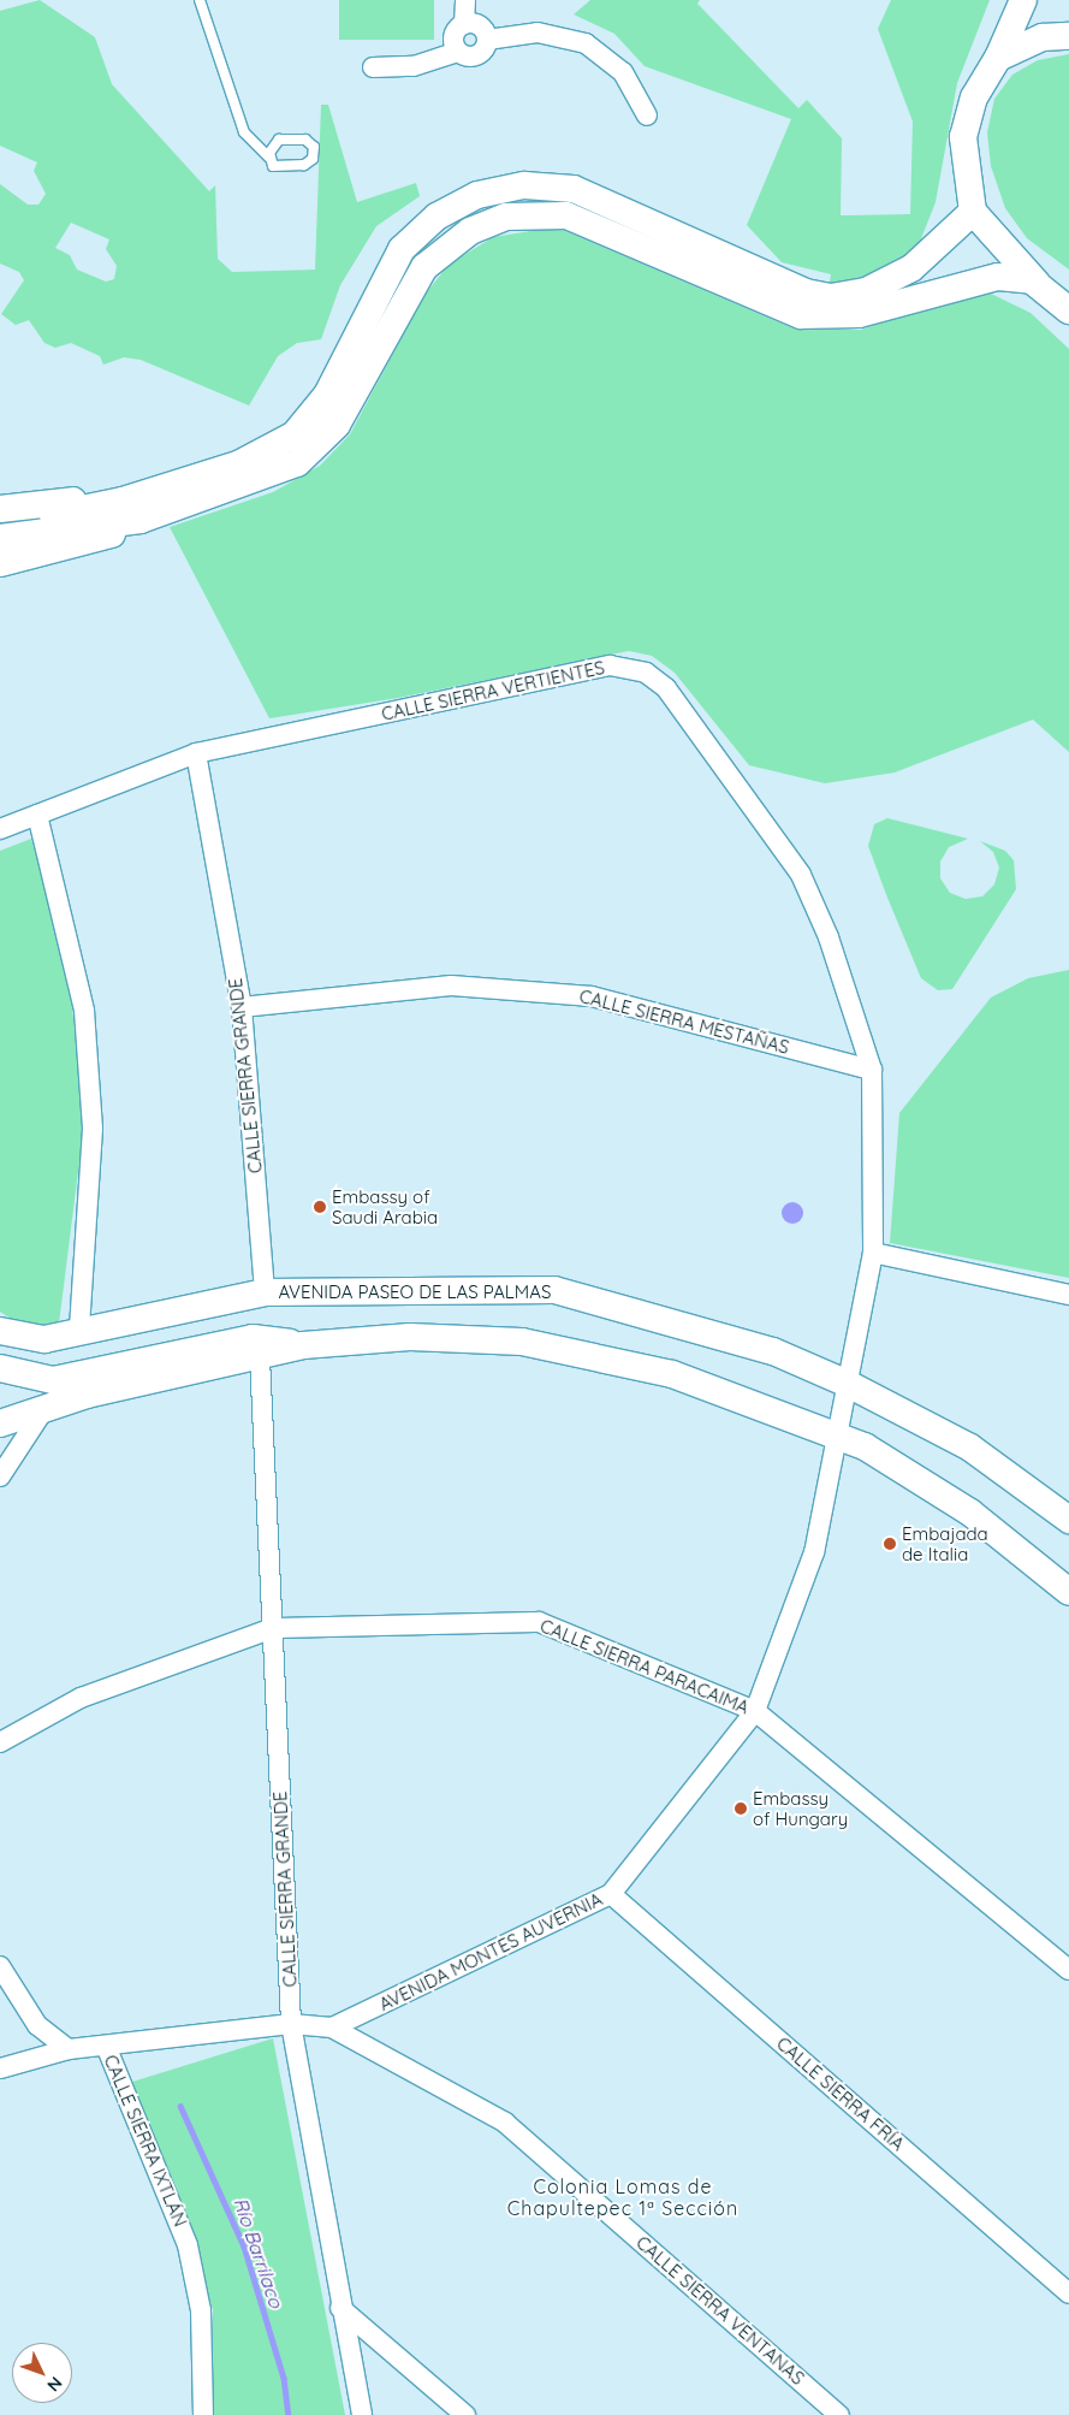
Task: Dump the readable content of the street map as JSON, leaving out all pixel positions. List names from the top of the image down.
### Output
{
  "streets": {
    "main road": ["AVENIDA PASEO DE LAS PALMAS"],
    "street": [
      "CALLE SIERRA VERTIENTES",
      "CALLE SIERRA MESTAÑAS",
      "CALLE SIERRA GRANDE",
      "CALLE SIERRA PARACAIMA",
      "AVENIDA MONTES AUVERNIA",
      "CALLE SIERRA FRÍA",
      "CALLE SIERRA IXTLÁN",
      "CALLE SIERRA VENTANAS"
    ]
  },
  "crossings": [
    ["CALLE SIERRA VERTIENTES", "CALLE SIERRA MESTAÑAS"],
    ["CALLE SIERRA VERTIENTES", "CALLE SIERRA GRANDE"],
    ["CALLE SIERRA VERTIENTES", "AVENIDA PASEO DE LAS PALMAS"],
    ["CALLE SIERRA VERTIENTES", "AVENIDA MONTES AUVERNIA"],
    ["CALLE SIERRA MESTAÑAS", "CALLE SIERRA GRANDE"],
    ["CALLE SIERRA GRANDE", "AVENIDA PASEO DE LAS PALMAS"],
    ["CALLE SIERRA GRANDE", "CALLE SIERRA PARACAIMA"],
    ["CALLE SIERRA PARACAIMA", "AVENIDA MONTES AUVERNIA"],
    ["AVENIDA MONTES AUVERNIA", "CALLE SIERRA FRÍA"],
    ["AVENIDA MONTES AUVERNIA", "CALLE SIERRA VENTANAS"]
  ],
  "districts": ["Colonia Lomas de Chapultepec 1ª Sección"],
  "water": ["Río Barrilaco"],
  "places": ["Embassy of Saudi Arabia", "Embajada de Italia", "Embassy of Hungary"],
  "north": "bottom right"
}
